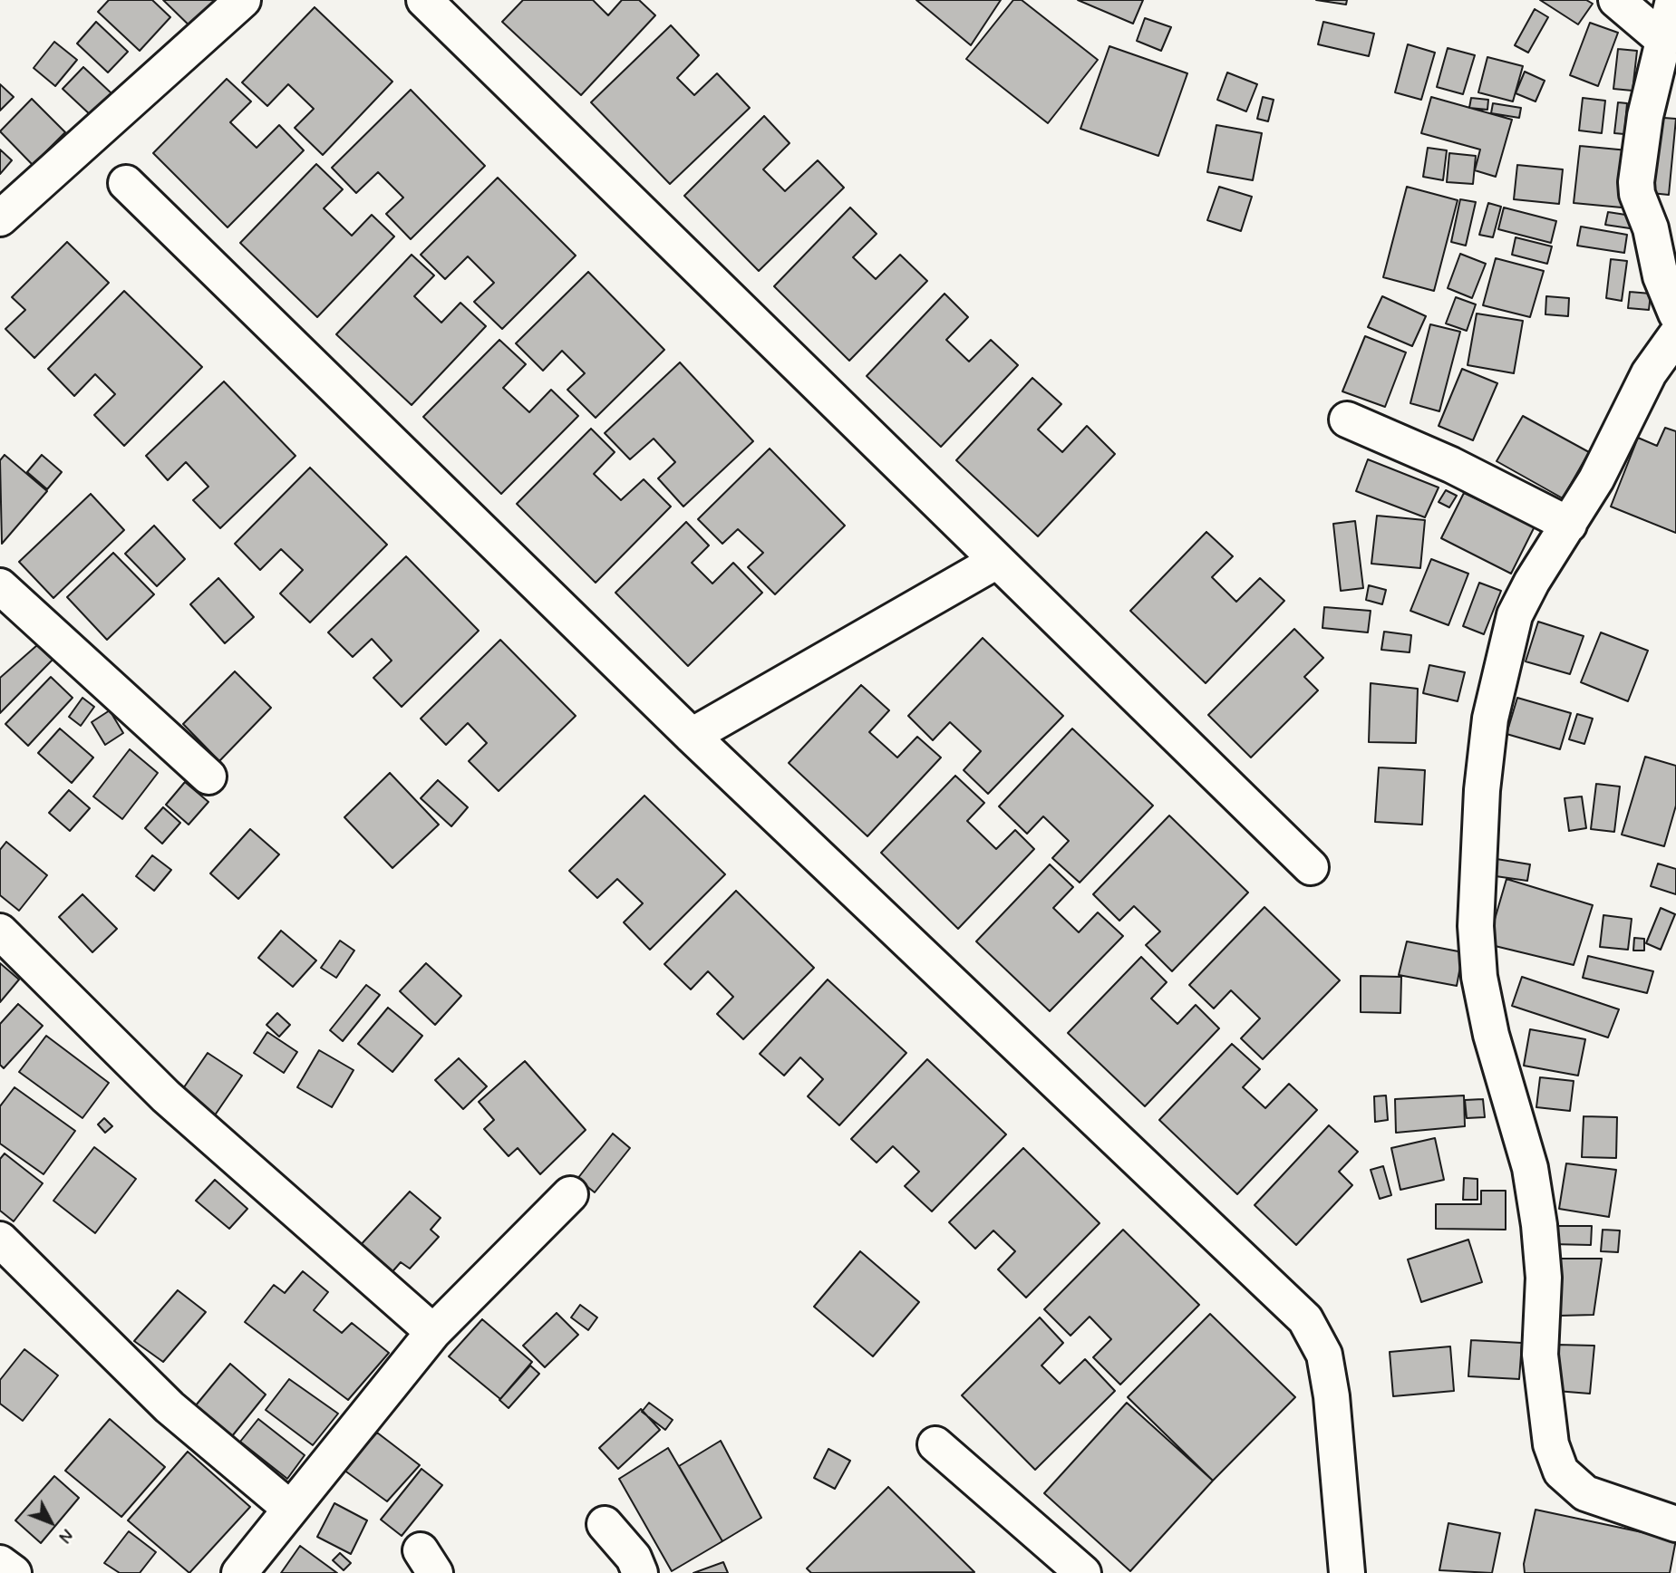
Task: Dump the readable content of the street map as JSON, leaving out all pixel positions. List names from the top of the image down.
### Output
{
  "north": "bottom right"
}
